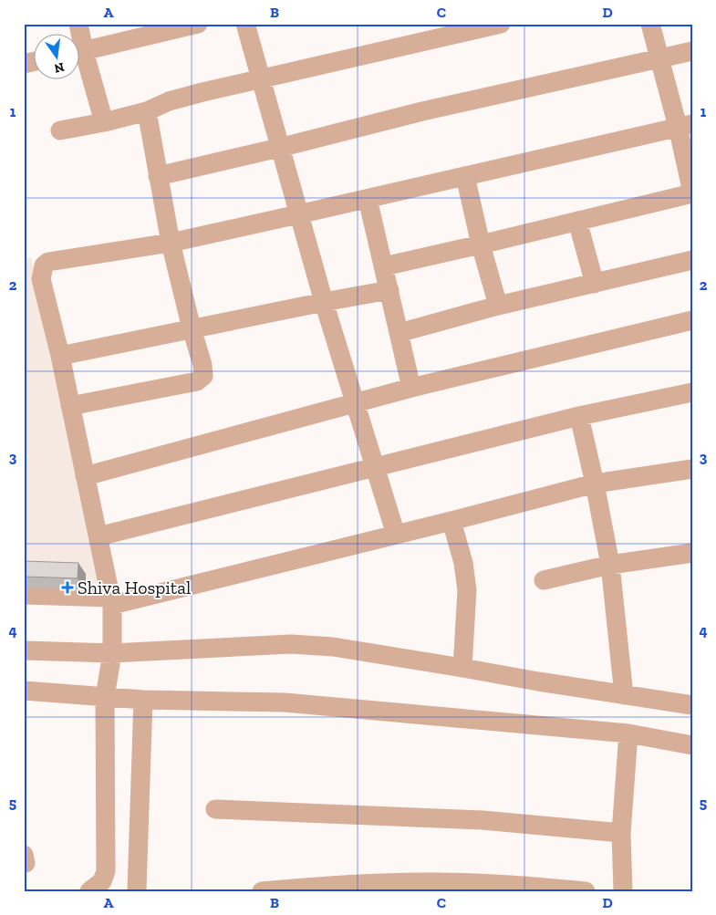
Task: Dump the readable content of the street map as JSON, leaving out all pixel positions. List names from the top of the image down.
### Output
{
  "places": {
    "health": ["Shiva Hospital"]
  },
  "north": "bottom",
  "grid": {
    "columns": [
      "A",
      "B",
      "C",
      "D"
    ],
    "rows": [
      "1",
      "2",
      "3",
      "4",
      "5"
    ]
  }
}
